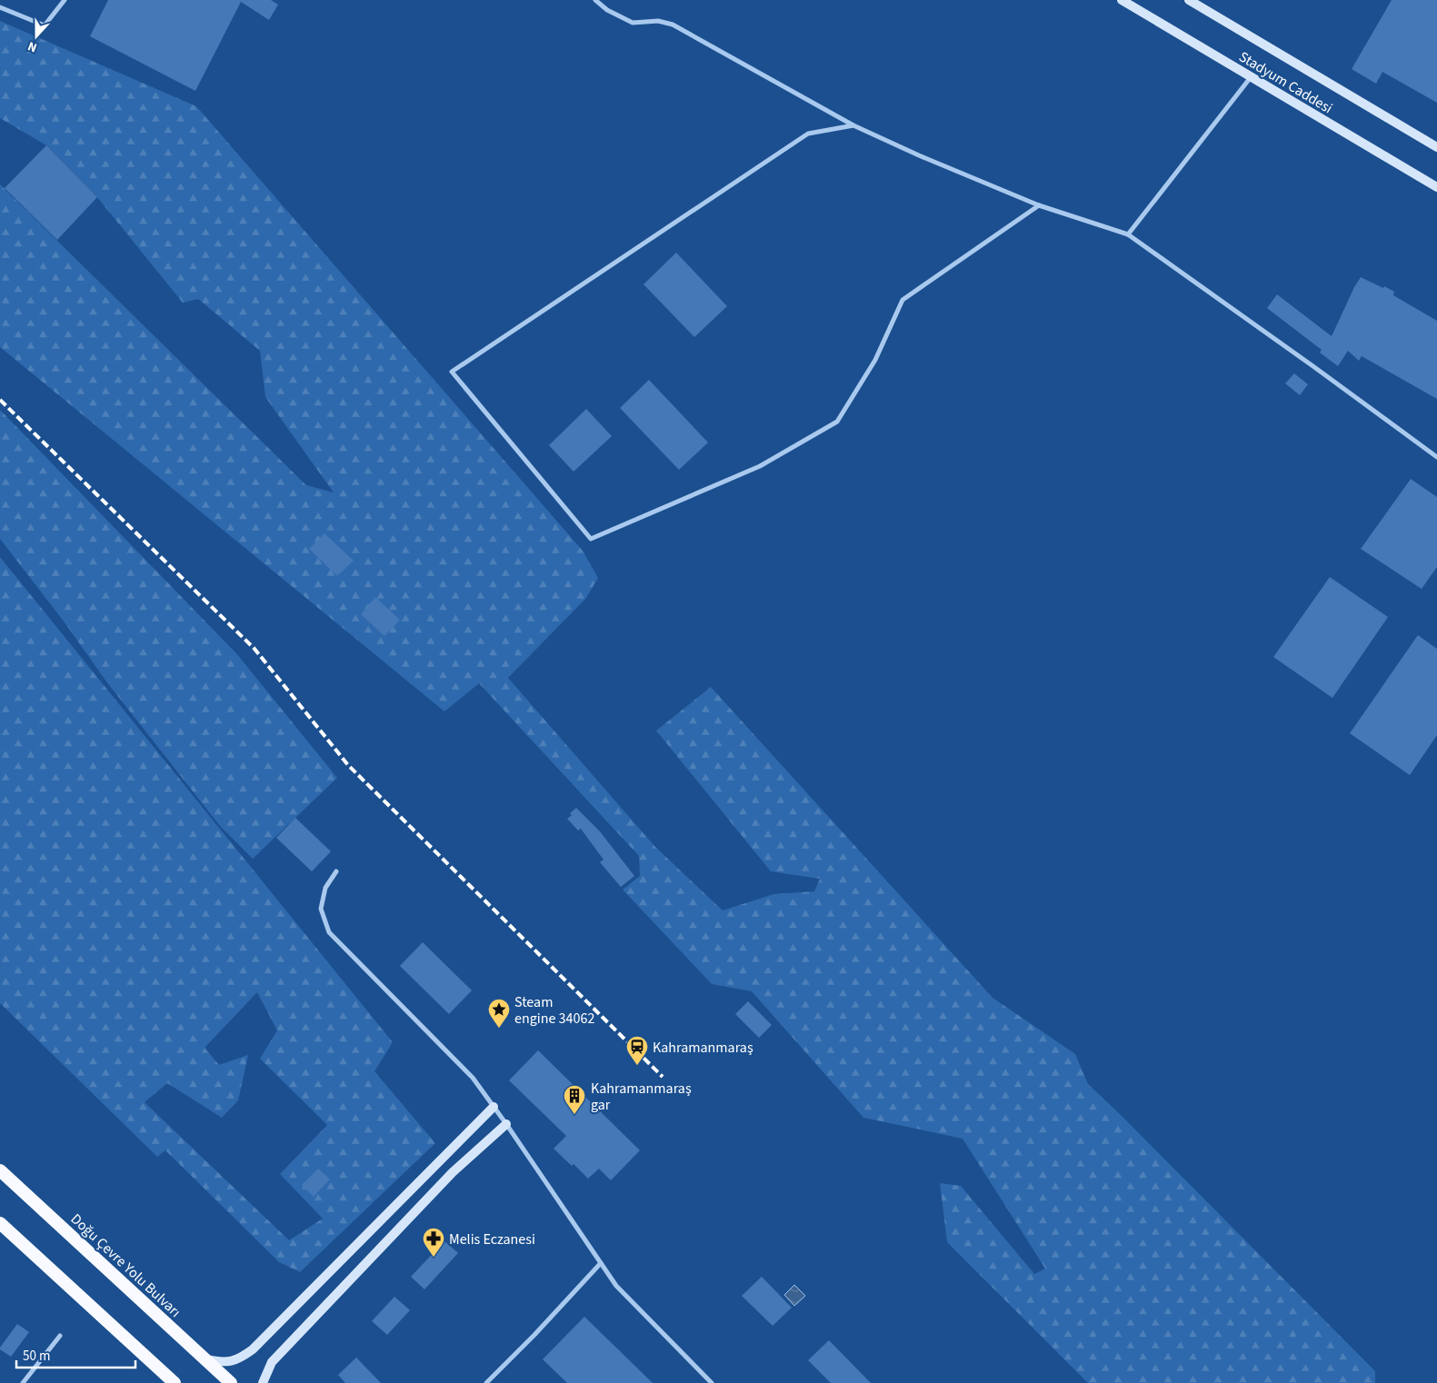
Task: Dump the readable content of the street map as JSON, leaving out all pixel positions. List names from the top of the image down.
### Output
{
  "streets": {
    "highway": ["Doğu Çevre Yolu Bulvarı"],
    "main road": ["Stadyum Caddesi"]
  },
  "places": {
    "place": ["Steam engine 34062"],
    "station": ["Kahramanmaraş"],
    "building": ["Kahramanmaraş gar"],
    "pharmacy": ["Melis Eczanesi"]
  },
  "scale_bar": "50 m",
  "north": "bottom"
}
